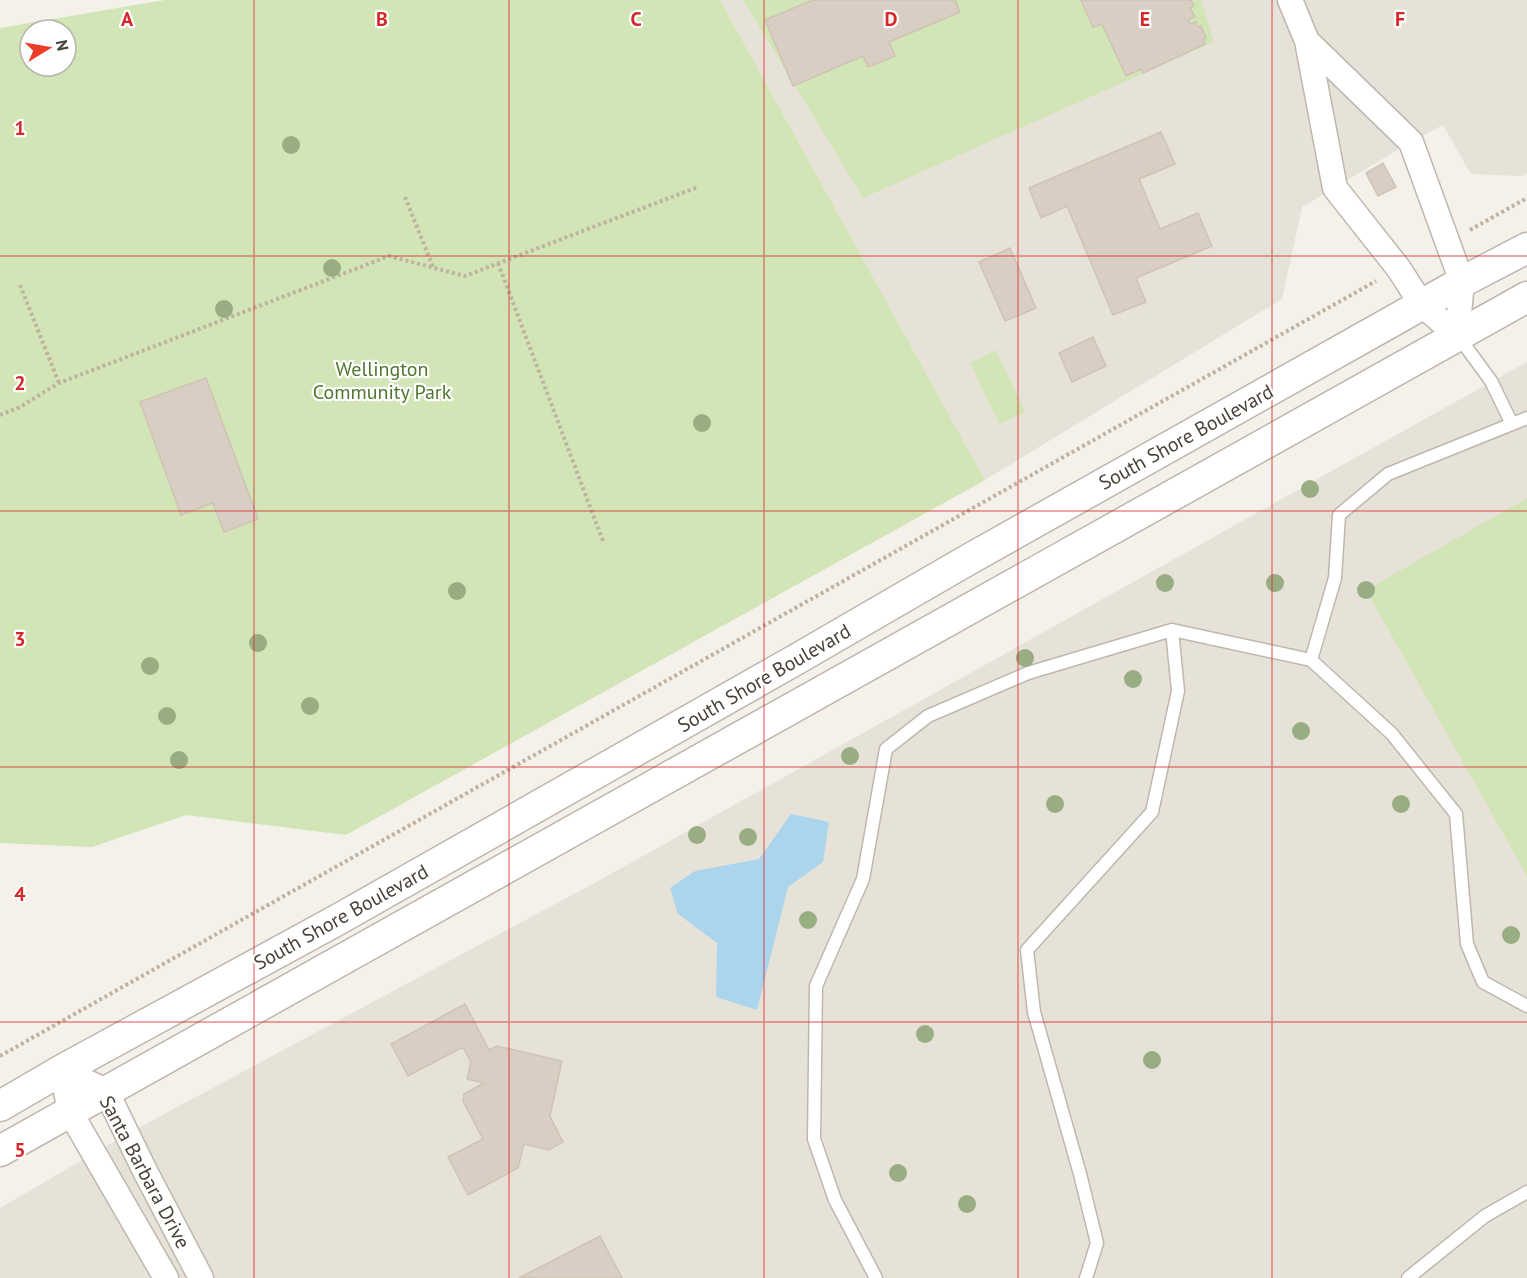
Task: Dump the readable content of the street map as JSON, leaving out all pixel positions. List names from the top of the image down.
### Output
{
  "streets": {
    "street": ["South Shore Boulevard", "Santa Barbara Drive"]
  },
  "crossings": [
    ["South Shore Boulevard", "Santa Barbara Drive"]
  ],
  "parks": ["Wellington Community Park"],
  "north": "right",
  "grid": {
    "columns": [
      "A",
      "B",
      "C",
      "D",
      "E",
      "F"
    ],
    "rows": [
      "1",
      "2",
      "3",
      "4",
      "5"
    ]
  }
}
